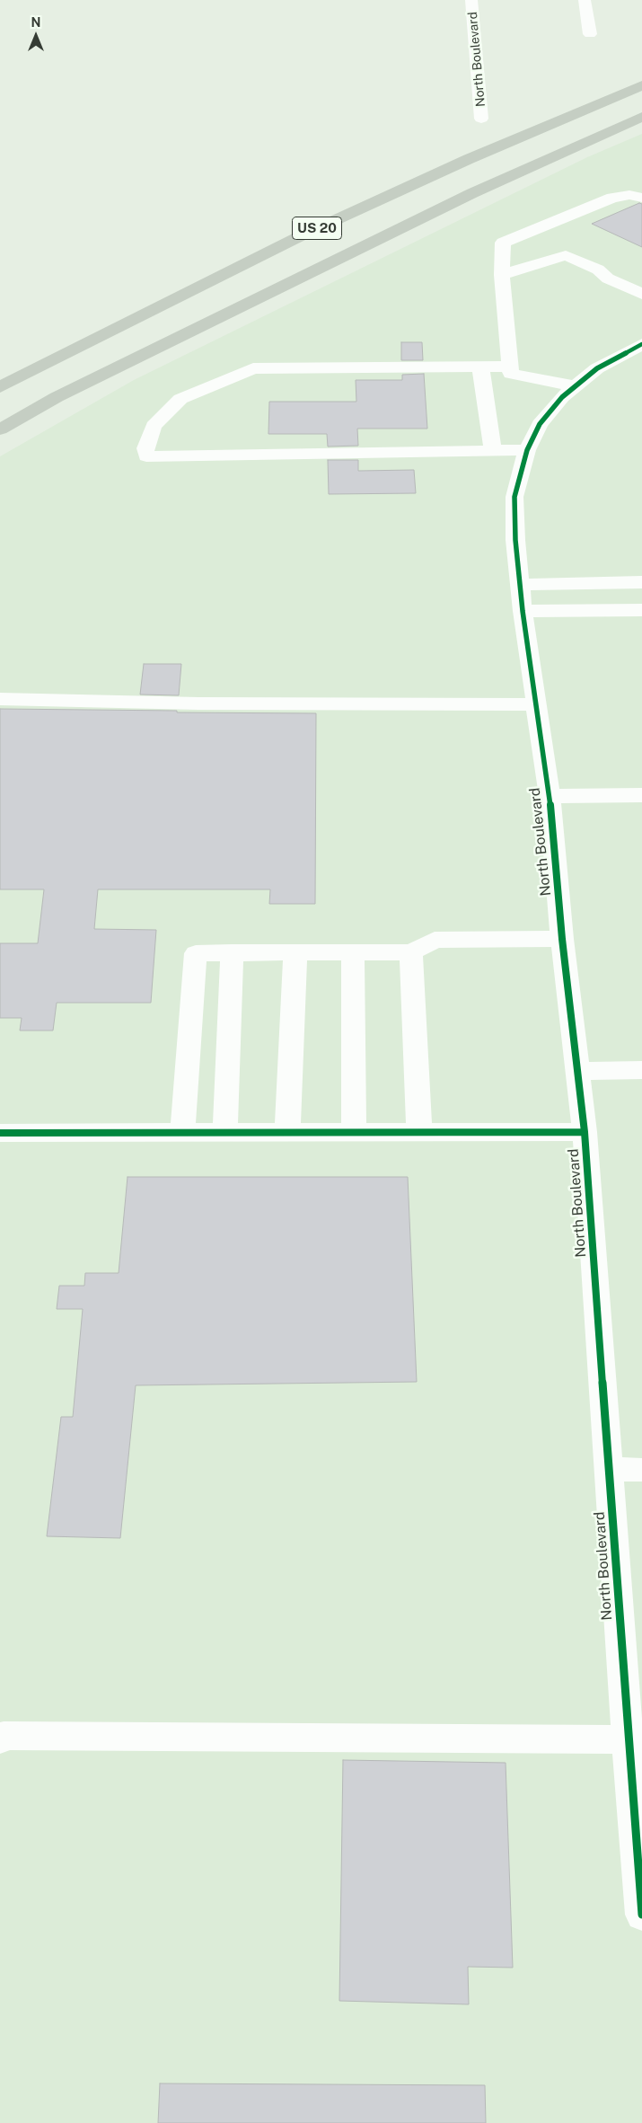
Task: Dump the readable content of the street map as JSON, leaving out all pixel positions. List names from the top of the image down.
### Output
{
  "streets": {
    "highway": ["US 20"],
    "street": ["North Boulevard"]
  },
  "north": "top"
}
